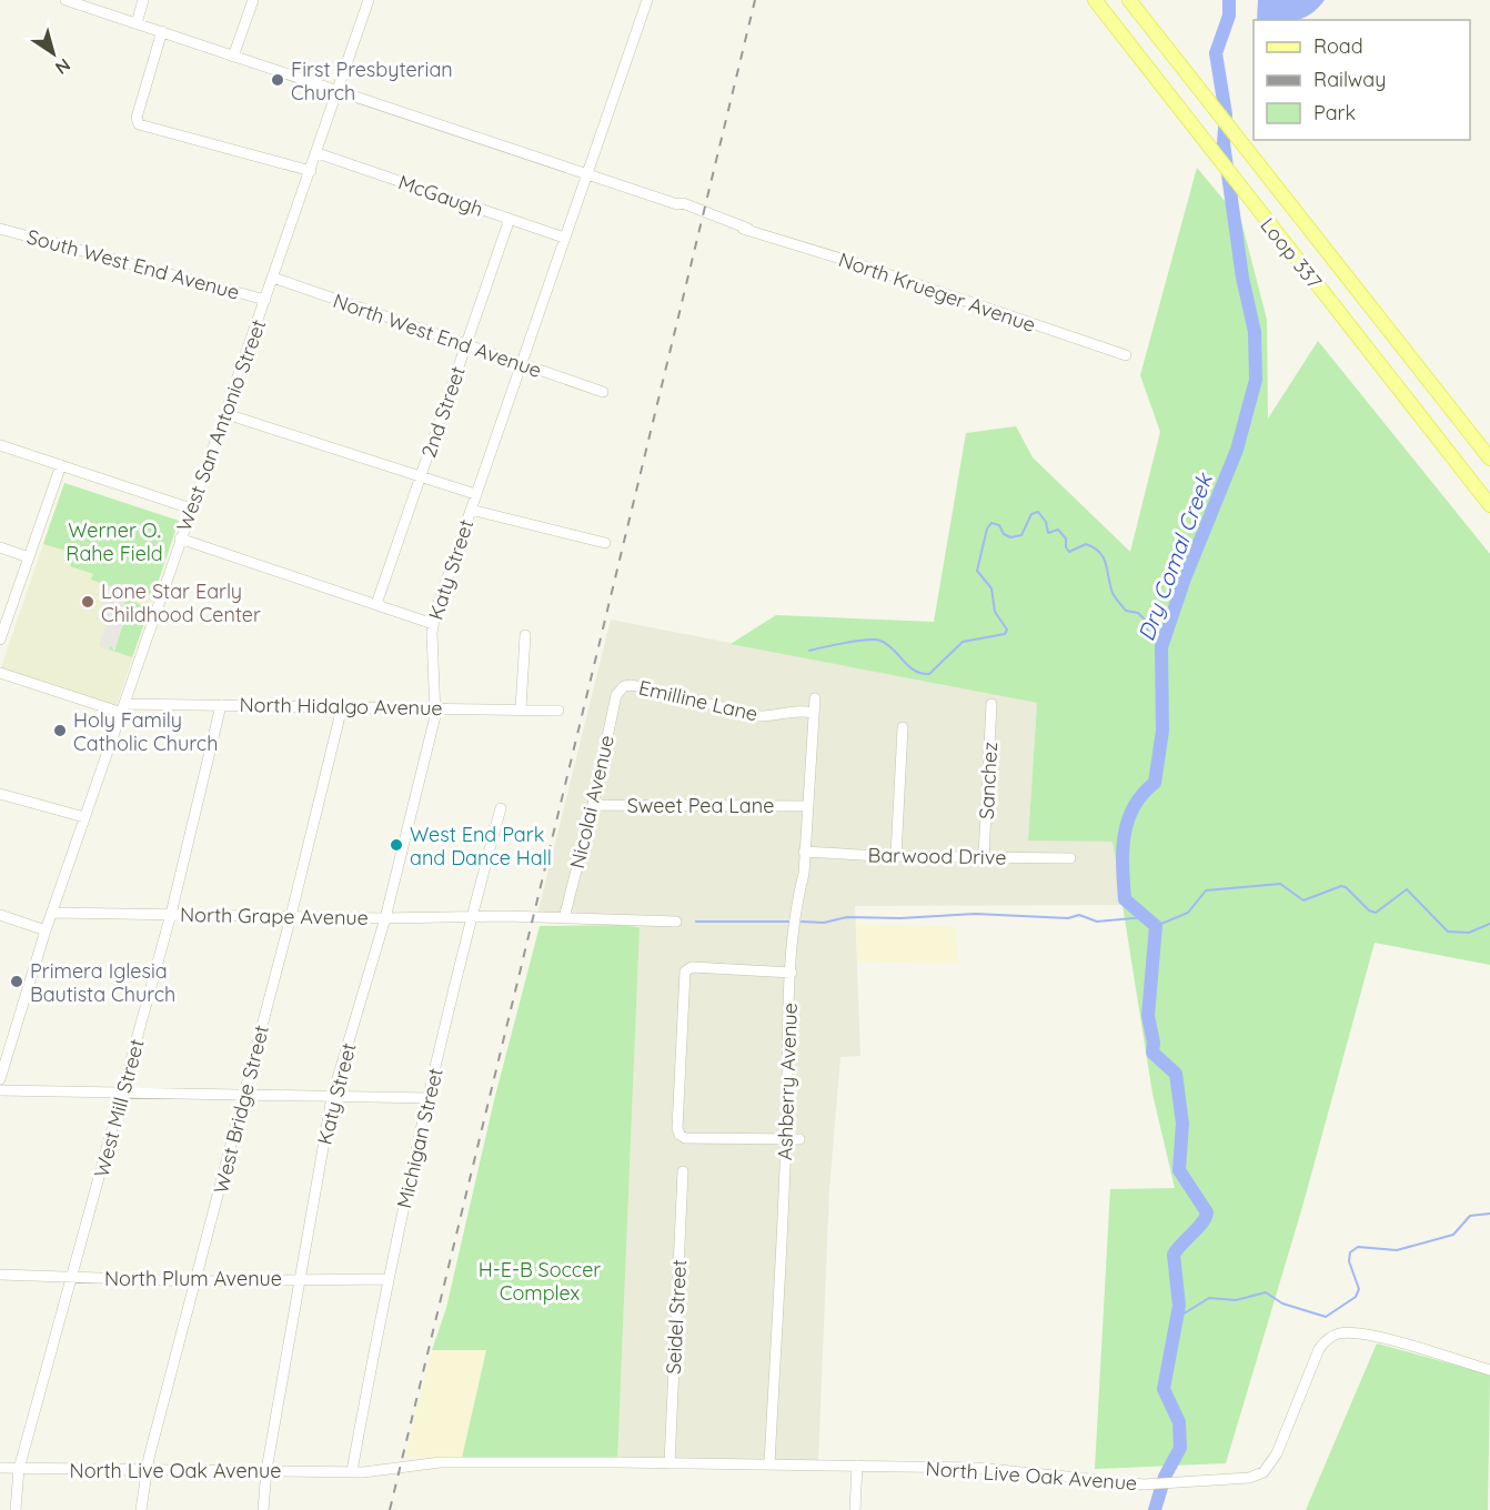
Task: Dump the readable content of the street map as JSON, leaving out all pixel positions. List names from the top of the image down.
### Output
{
  "streets": {
    "main road": ["Loop 337"],
    "street": [
      "McGaugh",
      "South West End Avenue",
      "North Krueger Avenue",
      "North West End Avenue",
      "2nd Street",
      "West San Antonio Street",
      "Katy Street",
      "Emilline Lane",
      "North Hidalgo Avenue",
      "Sanchez",
      "Nicolai Avenue",
      "Sweet Pea Lane",
      "Barwood Drive",
      "North Grape Avenue",
      "Ashberry Avenue",
      "West Mill Street",
      "West Bridge Street",
      "Michigan Street",
      "North Plum Avenue",
      "Seidel Street",
      "North Live Oak Avenue"
    ]
  },
  "crossings": [
    ["McGaugh", "2nd Street"],
    ["McGaugh", "West San Antonio Street"],
    ["McGaugh", "Katy Street"],
    ["South West End Avenue", "West San Antonio Street"],
    ["North Krueger Avenue", "West San Antonio Street"],
    ["North Krueger Avenue", "Katy Street"],
    ["North West End Avenue", "2nd Street"],
    ["North West End Avenue", "West San Antonio Street"],
    ["North West End Avenue", "Katy Street"],
    ["West San Antonio Street", "North Hidalgo Avenue"],
    ["West San Antonio Street", "North Grape Avenue"],
    ["Katy Street", "North Hidalgo Avenue"],
    ["Katy Street", "North Grape Avenue"],
    ["Katy Street", "North Plum Avenue"],
    ["Katy Street", "North Live Oak Avenue"],
    ["Emilline Lane", "Nicolai Avenue"],
    ["Emilline Lane", "Ashberry Avenue"],
    ["North Hidalgo Avenue", "West Mill Street"],
    ["North Hidalgo Avenue", "West Bridge Street"],
    ["Sanchez", "Barwood Drive"],
    ["Nicolai Avenue", "Sweet Pea Lane"],
    ["Nicolai Avenue", "North Grape Avenue"],
    ["Sweet Pea Lane", "Ashberry Avenue"],
    ["Barwood Drive", "Ashberry Avenue"],
    ["North Grape Avenue", "West Mill Street"],
    ["North Grape Avenue", "West Bridge Street"],
    ["North Grape Avenue", "Michigan Street"],
    ["Ashberry Avenue", "North Live Oak Avenue"],
    ["West Mill Street", "North Plum Avenue"],
    ["West Mill Street", "North Live Oak Avenue"],
    ["West Bridge Street", "North Plum Avenue"],
    ["West Bridge Street", "North Live Oak Avenue"],
    ["Michigan Street", "North Plum Avenue"],
    ["Michigan Street", "North Live Oak Avenue"],
    ["Seidel Street", "North Live Oak Avenue"]
  ],
  "water": ["Dry Comal Creek"],
  "parks": ["Werner O. Rahe Field", "H-E-B Soccer Complex"],
  "places": [
    "First Presbyterian Church",
    "Lone Star Early Childhood Center",
    "Holy Family Catholic Church",
    "West End Park and Dance Hall",
    "Primera Iglesia Bautista Church"
  ],
  "legend": ["Road", "Railway", "Park"],
  "north": "bottom right"
}
